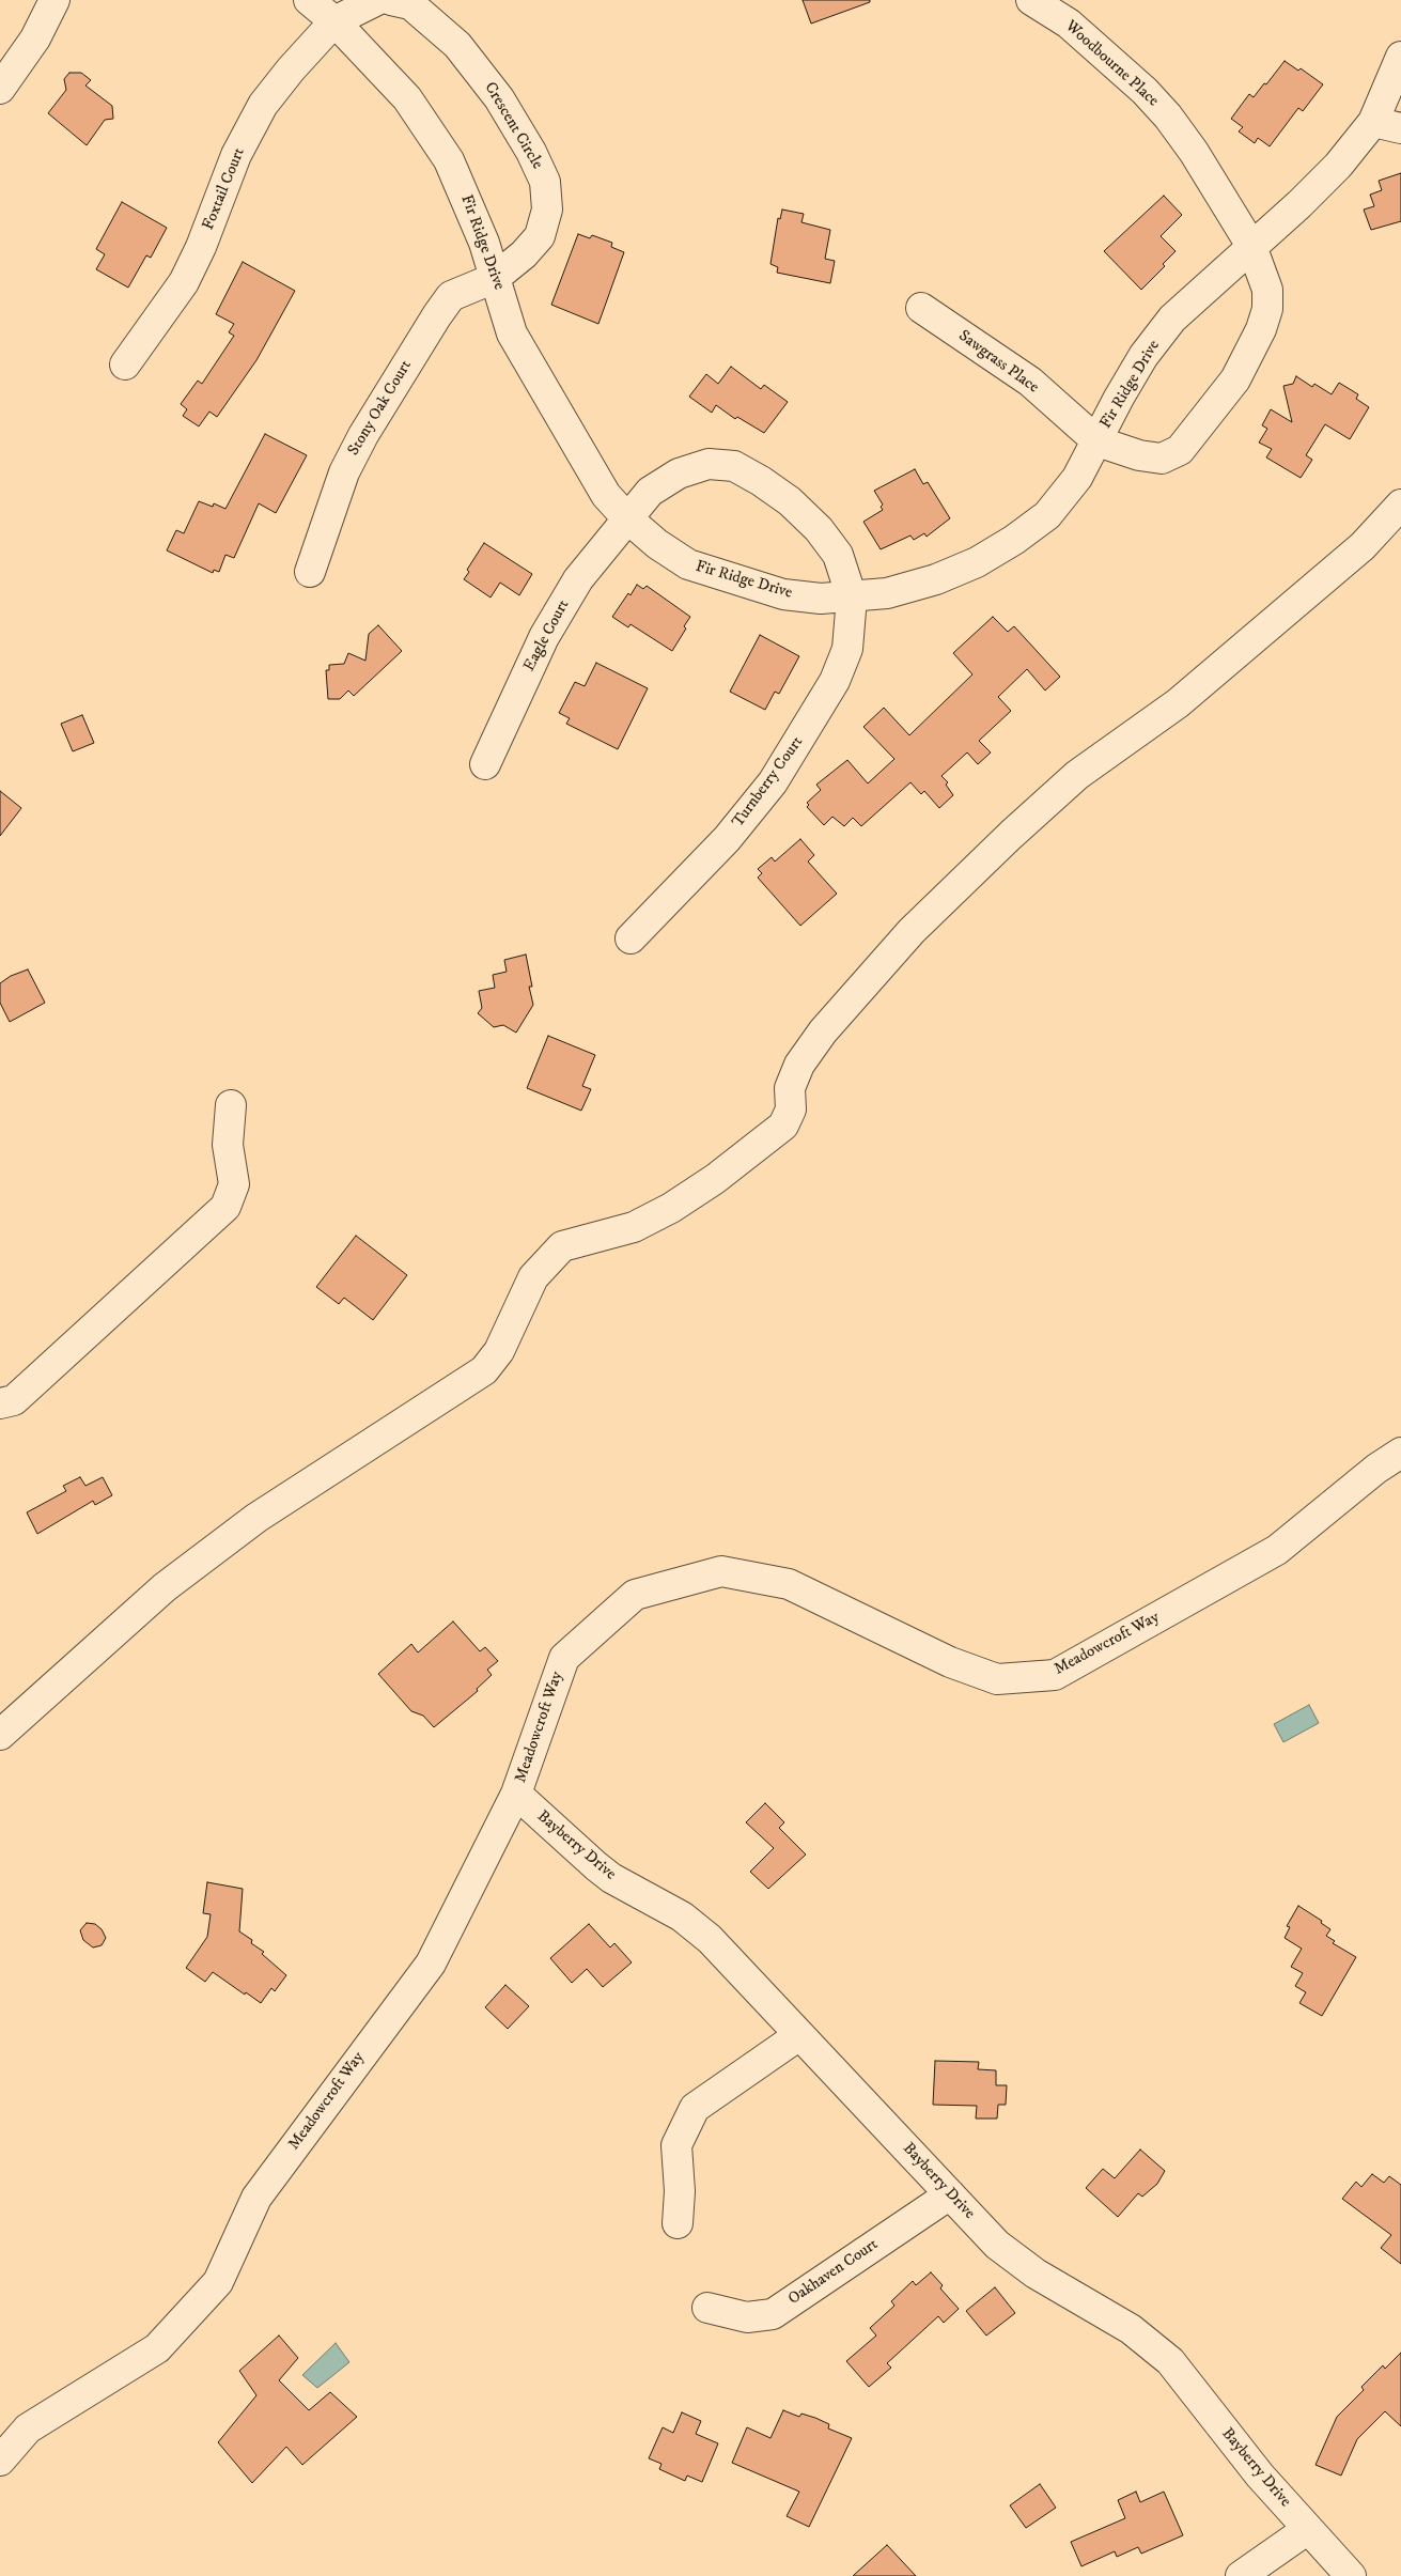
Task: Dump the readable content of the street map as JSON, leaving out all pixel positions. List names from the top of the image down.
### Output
{
  "streets": {
    "street": [
      "Woodbourne Place",
      "Crescent Circle",
      "Foxtail Court",
      "Fir Ridge Drive",
      "Sawgrass Place",
      "Stony Oak Court",
      "Eagle Court",
      "Turnberry Court",
      "Meadowcroft Way",
      "Bayberry Drive",
      "Oakhaven Court"
    ]
  },
  "crossings": [
    ["Woodbourne Place", "Fir Ridge Drive"],
    ["Woodbourne Place", "Sawgrass Place"],
    ["Crescent Circle", "Fir Ridge Drive"],
    ["Crescent Circle", "Stony Oak Court"],
    ["Foxtail Court", "Fir Ridge Drive"],
    ["Fir Ridge Drive", "Sawgrass Place"],
    ["Fir Ridge Drive", "Stony Oak Court"],
    ["Fir Ridge Drive", "Eagle Court"],
    ["Fir Ridge Drive", "Turnberry Court"],
    ["Eagle Court", "Turnberry Court"],
    ["Meadowcroft Way", "Bayberry Drive"],
    ["Bayberry Drive", "Oakhaven Court"]
  ]
}
